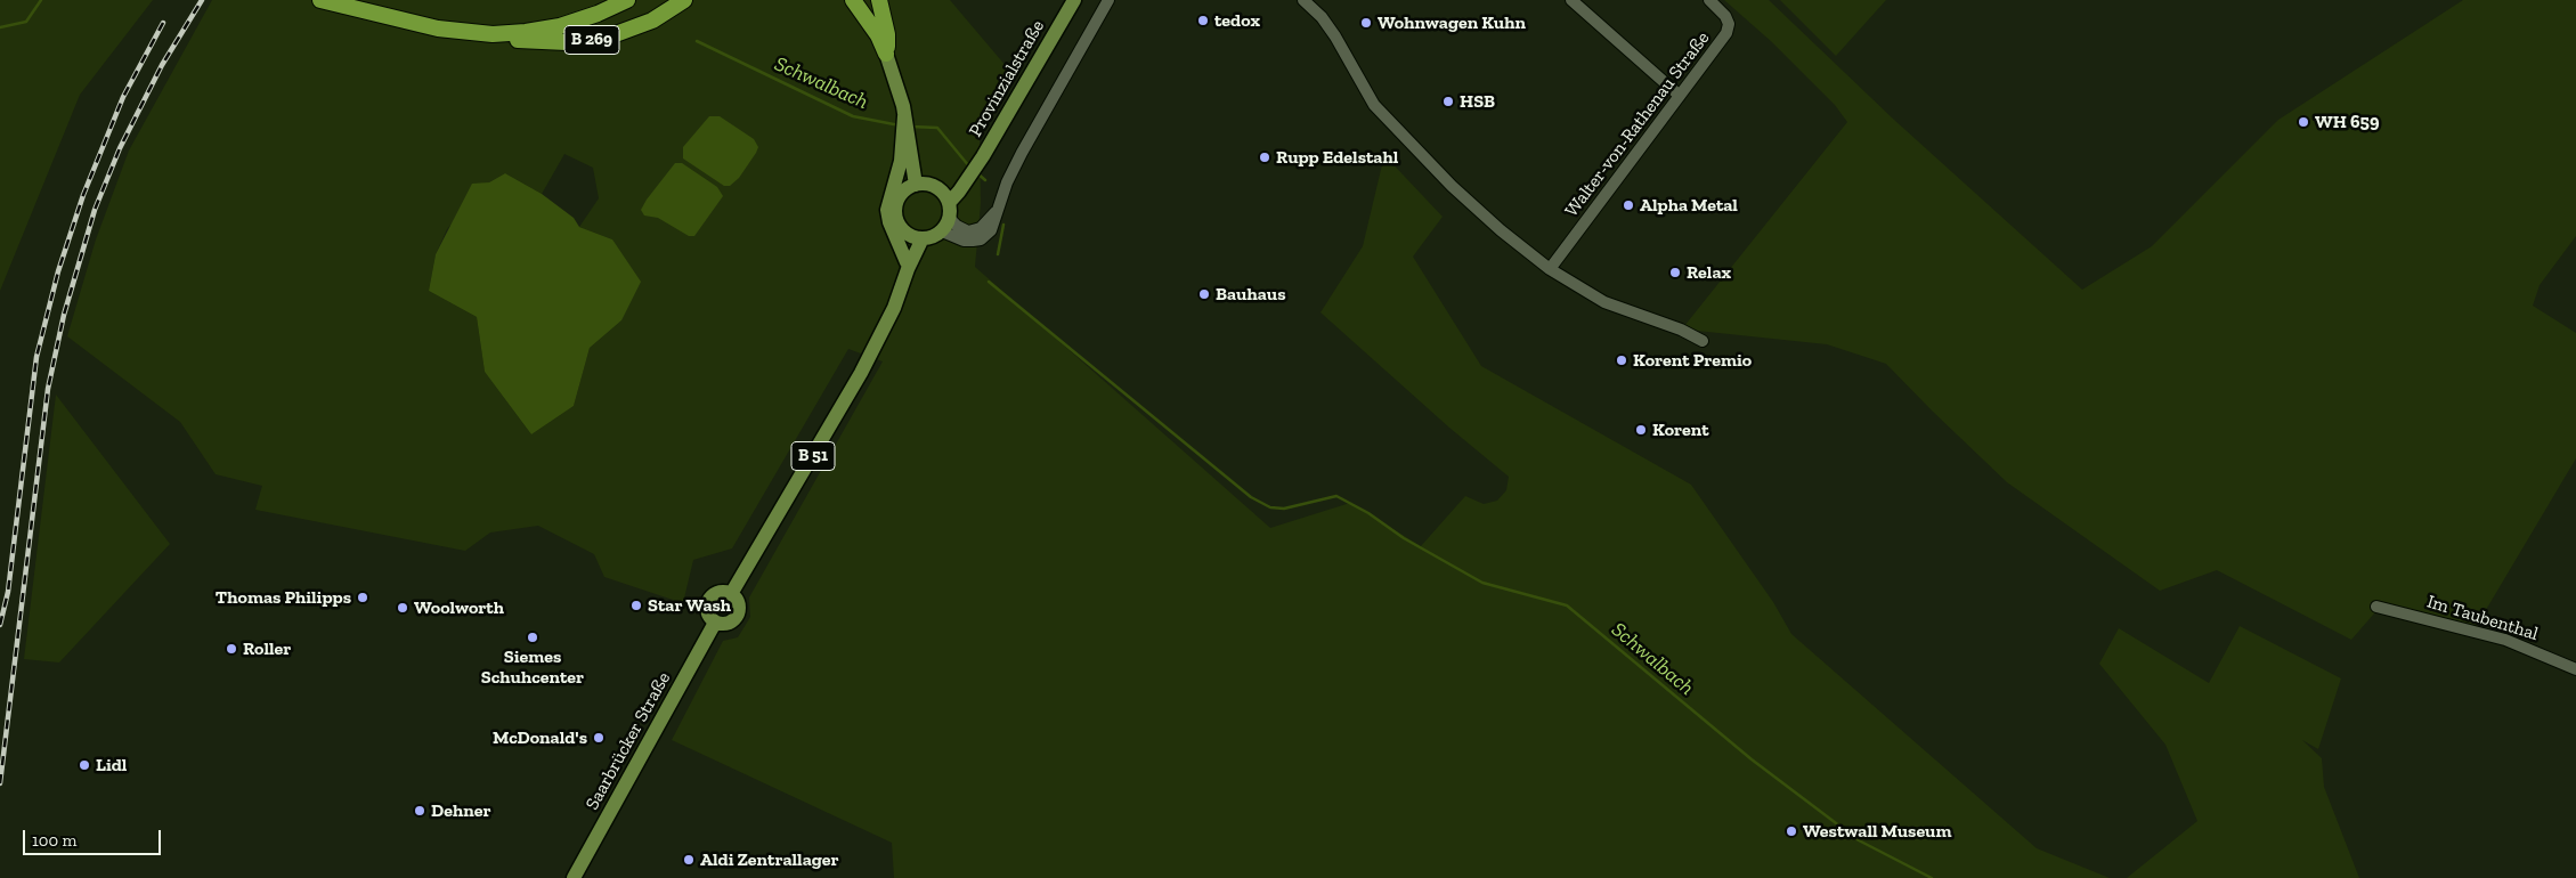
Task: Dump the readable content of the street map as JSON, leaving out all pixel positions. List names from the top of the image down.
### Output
{
  "streets": {
    "highway": ["B 269"],
    "main road": ["Provinzialstraße", "B 51", "Saarbrücker Straße"],
    "street": ["Walter-von-Rathenau Straße", "Im Taubenthal"]
  },
  "crossings": [
    ["Provinzialstraße", "B 51"],
    ["B 51", "Saarbrücker Straße"]
  ],
  "water": ["Schwalbach"],
  "places": [
    "tedox",
    "Wohnwagen Kuhn",
    "HSB",
    "WH 659",
    "Rupp Edelstahl",
    "Alpha Metal",
    "Relax",
    "Bauhaus",
    "Korent Premio",
    "Korent",
    "Thomas Philipps",
    "Star Wash",
    "Woolworth",
    "Siemes Schuhcenter",
    "Roller",
    "McDonald's",
    "Lidl",
    "Dehner",
    "Westwall Museum",
    "Aldi Zentrallager"
  ],
  "scale_bar": "100 m"
}
